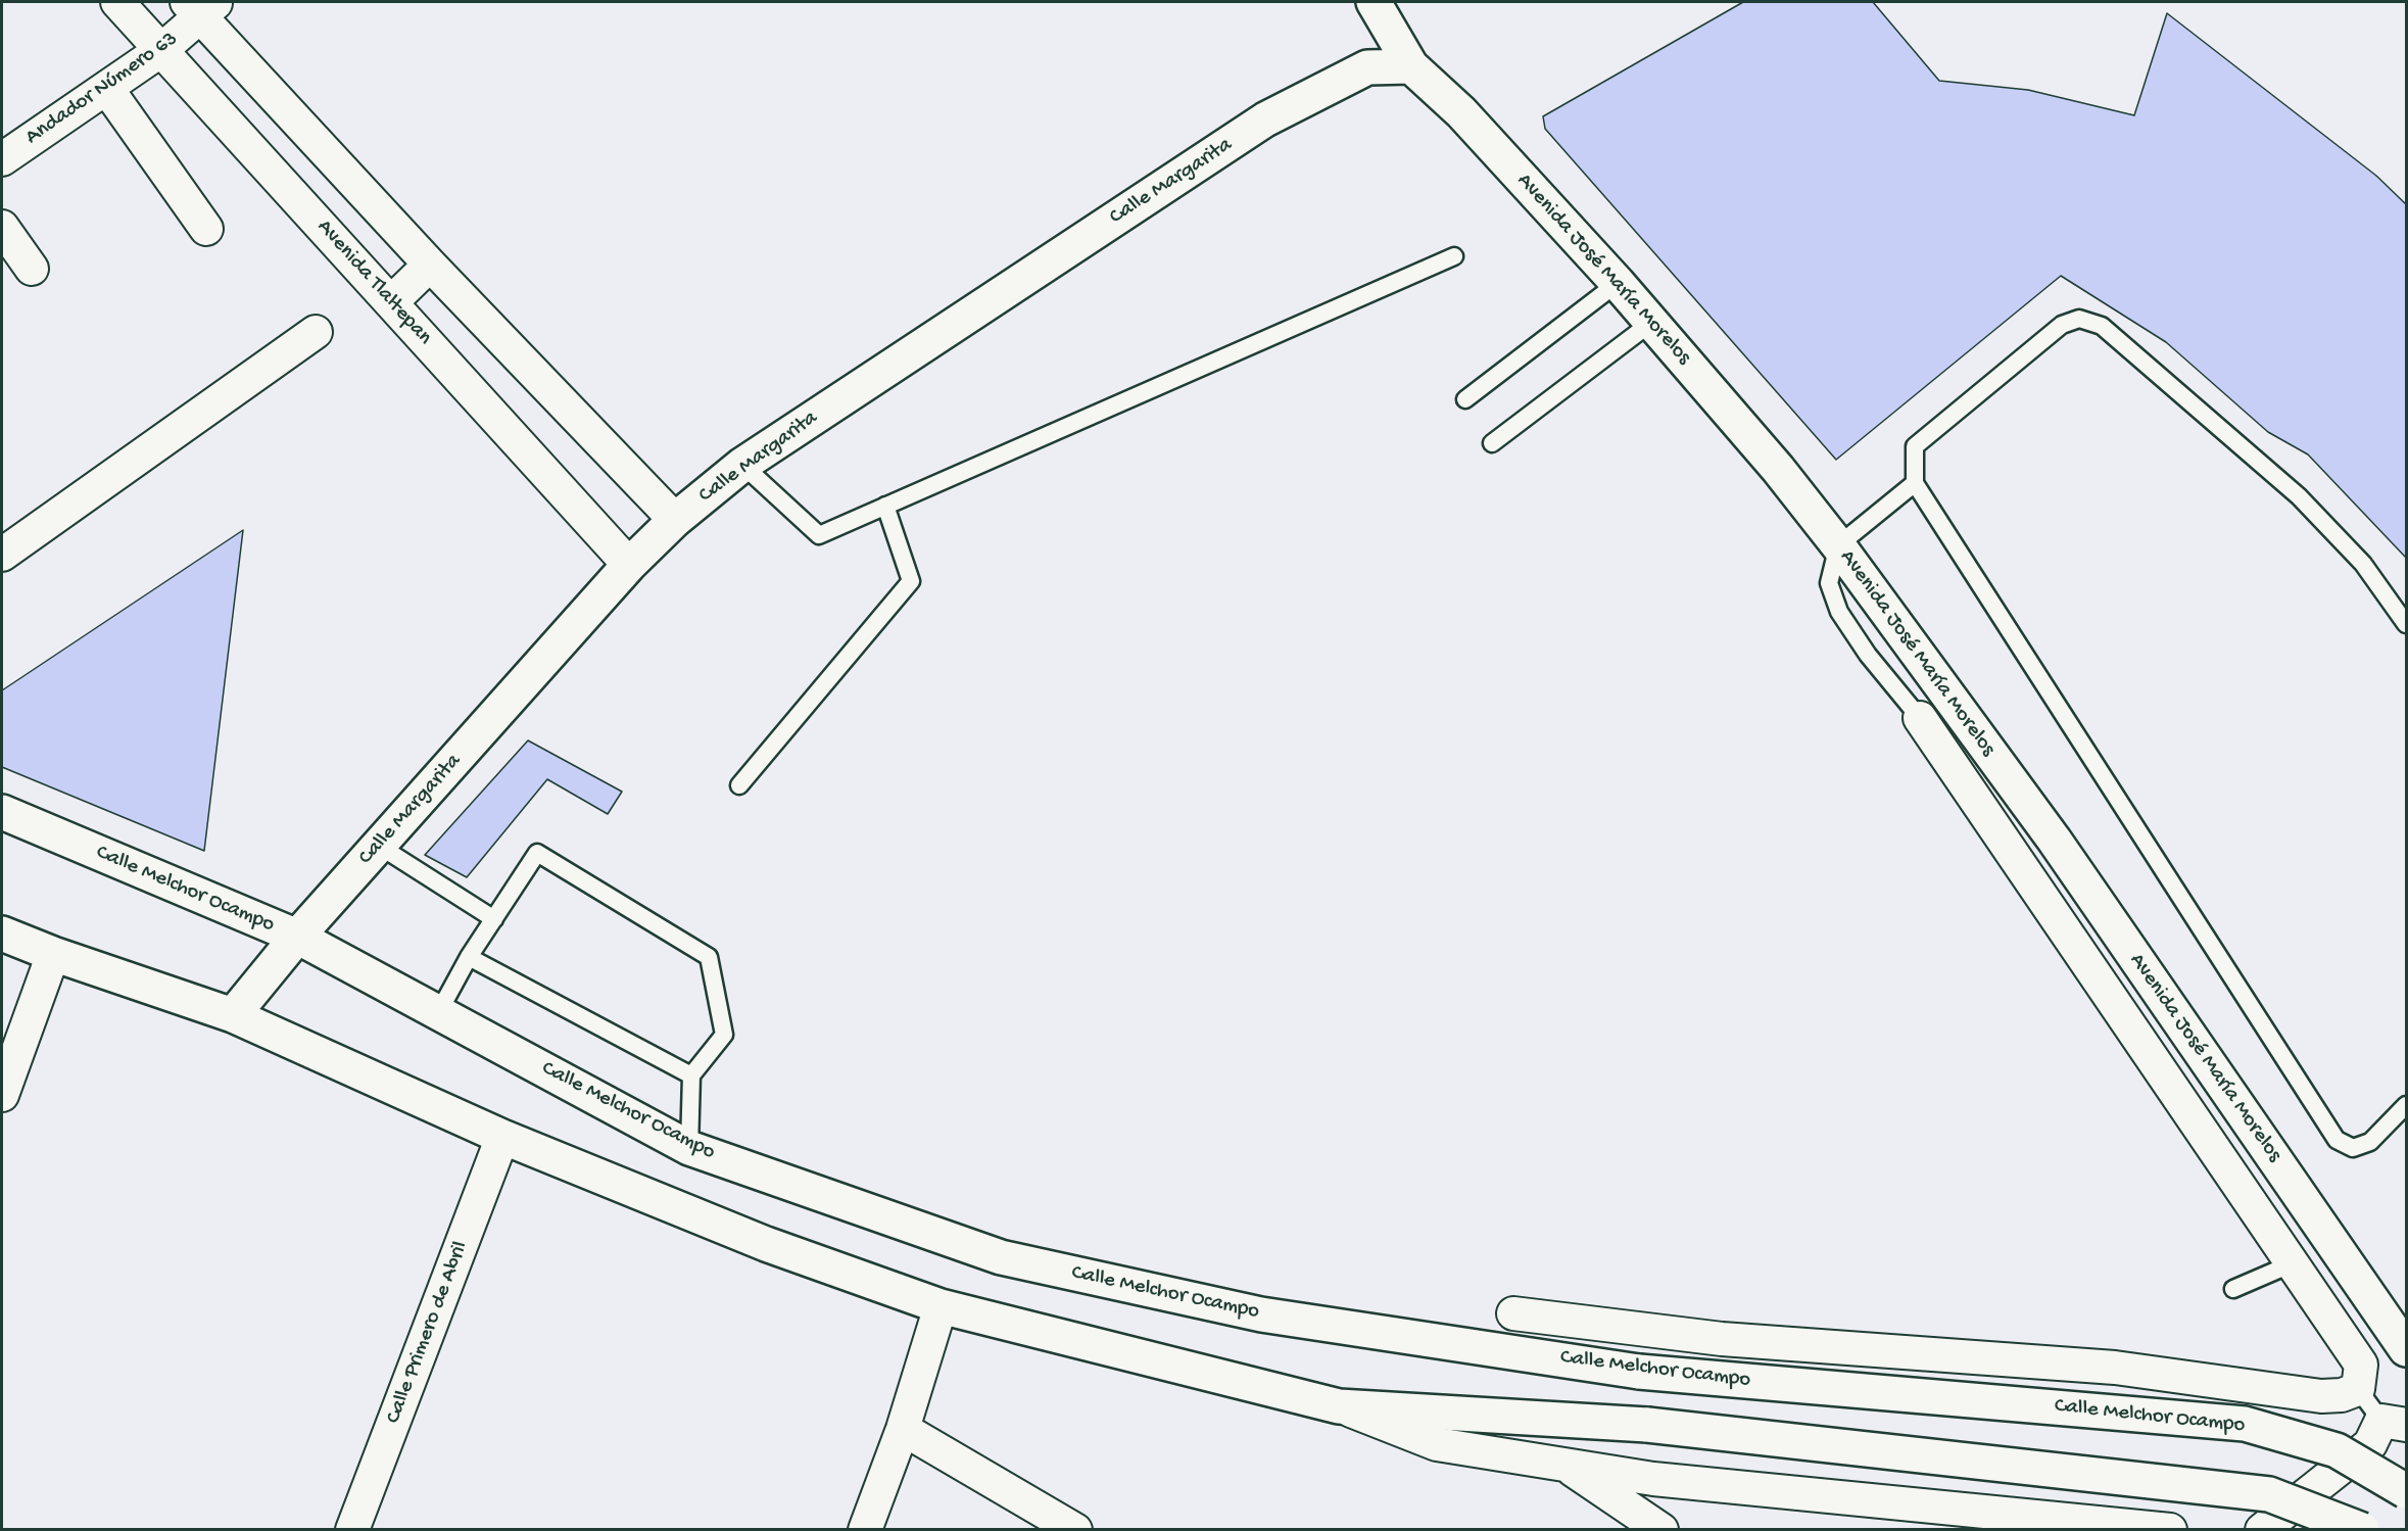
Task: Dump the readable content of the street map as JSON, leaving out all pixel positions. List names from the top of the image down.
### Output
{
  "streets": {
    "main road": ["Calle Margarita", "Avenida José María Morelos", "Calle Melchor Ocampo"],
    "street": ["Andador Número 63", "Avenida Tlaltepan", "Calle Primero de Abril"]
  },
  "crossings": [
    ["Andador Número 63", "Avenida Tlaltepan"],
    ["Calle Margarita", "Avenida José María Morelos"],
    ["Calle Margarita", "Avenida Tlaltepan"],
    ["Calle Margarita", "Calle Melchor Ocampo"]
  ]
}
